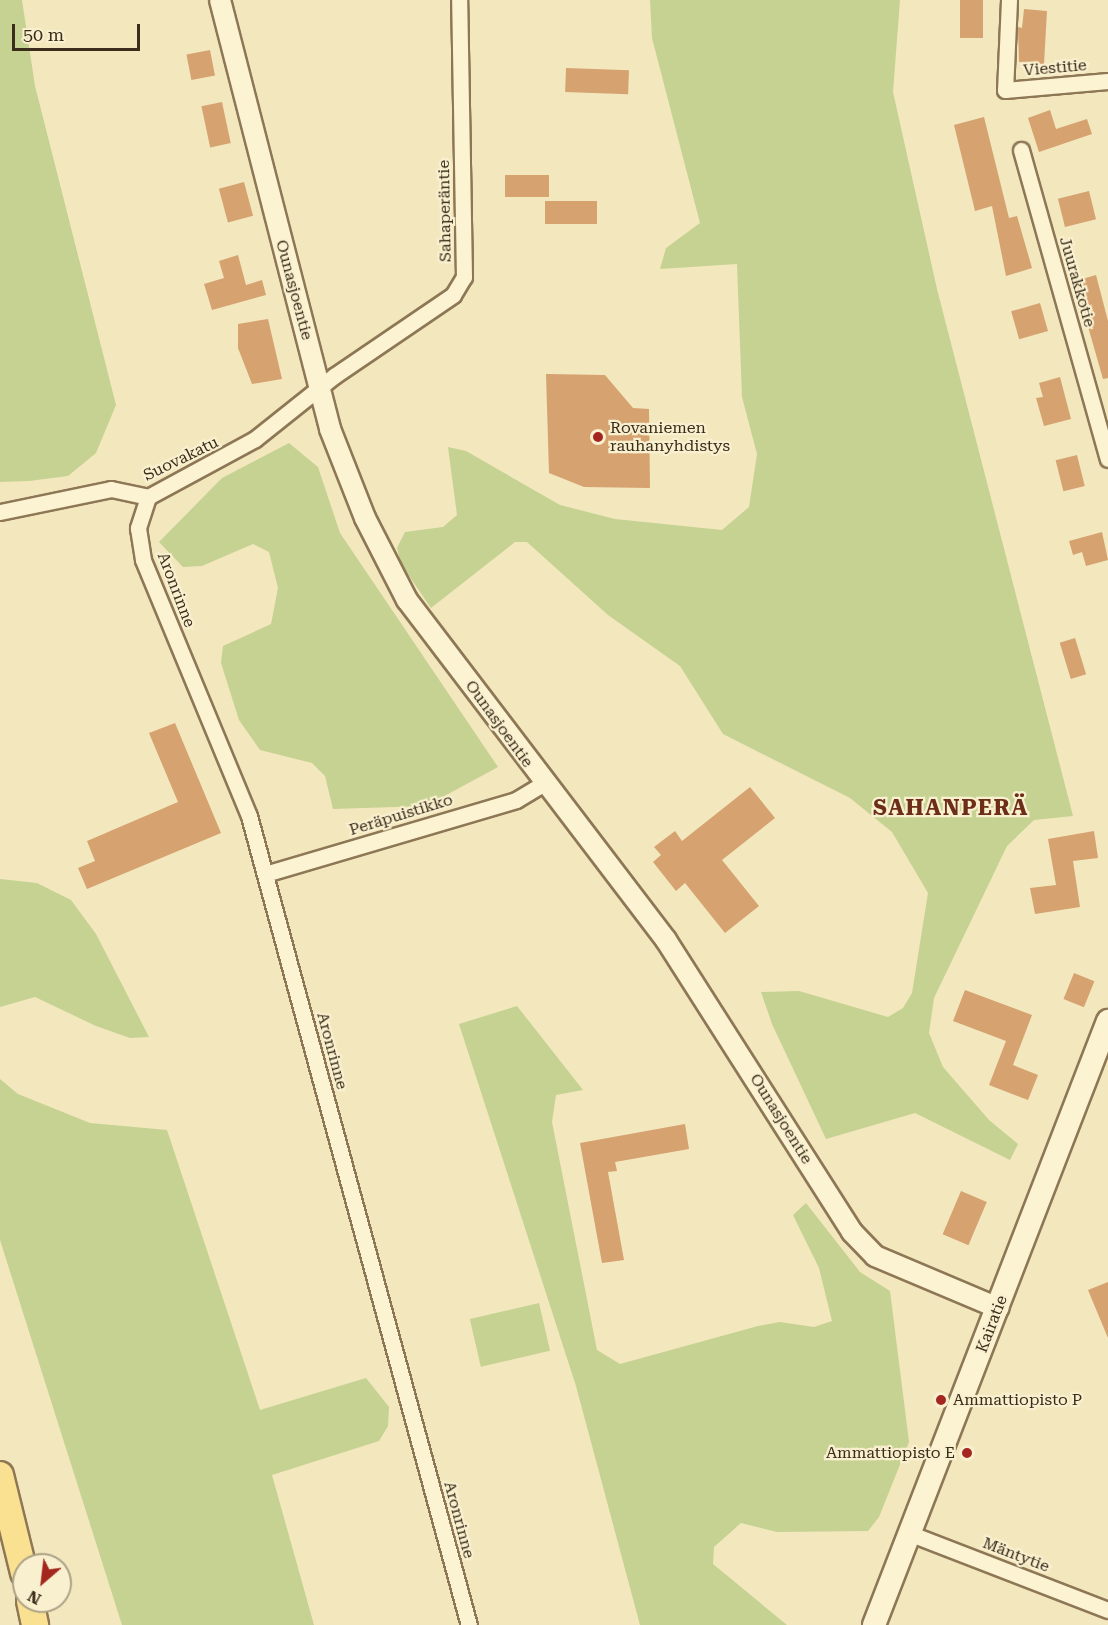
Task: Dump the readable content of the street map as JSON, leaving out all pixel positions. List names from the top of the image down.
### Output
{
  "streets": {
    "main road": ["Kairatie"],
    "street": [
      "Viestitie",
      "Sahaperäntie",
      "Juurakkotie",
      "Ounasjoentie",
      "Suovakatu",
      "Aronrinne",
      "Peräpuistikko",
      "Mäntytie"
    ]
  },
  "crossings": [
    ["Sahaperäntie", "Ounasjoentie"],
    ["Sahaperäntie", "Suovakatu"],
    ["Ounasjoentie", "Suovakatu"],
    ["Ounasjoentie", "Peräpuistikko"],
    ["Ounasjoentie", "Kairatie"],
    ["Suovakatu", "Aronrinne"],
    ["Aronrinne", "Peräpuistikko"],
    ["Kairatie", "Mäntytie"]
  ],
  "districts": ["SAHANPERÄ"],
  "places": ["Rovaniemen rauhanyhdistys", "Ammattiopisto P", "Ammattiopisto E"],
  "scale_bar": "50 m",
  "north": "bottom left"
}
